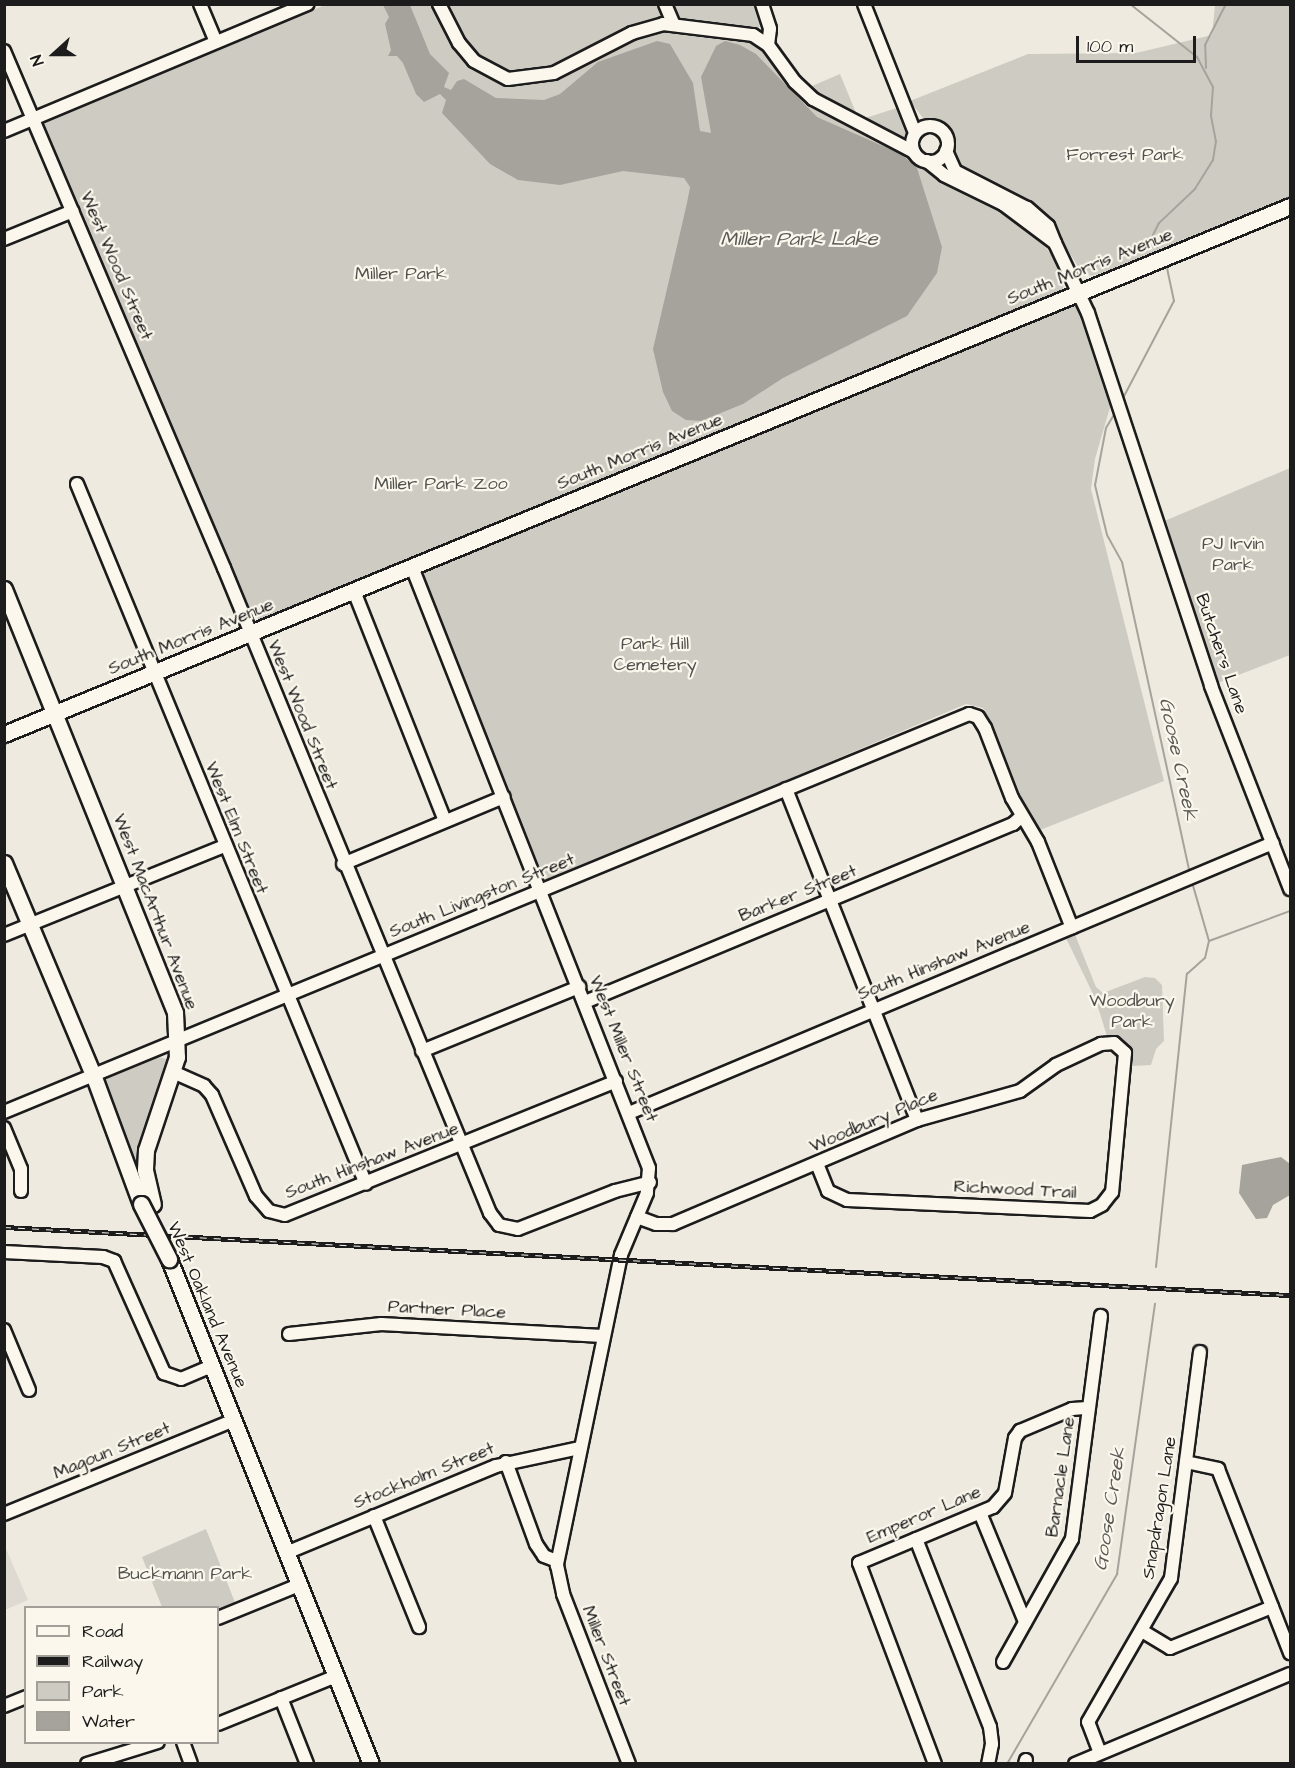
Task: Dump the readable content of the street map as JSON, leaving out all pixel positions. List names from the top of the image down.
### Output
{
  "streets": {
    "main road": ["South Morris Avenue", "West MacArthur Avenue", "West Oakland Avenue"],
    "street": [
      "West Wood Street",
      "Butchers Lane",
      "West Elm Street",
      "Barker Street",
      "South Livingston Street",
      "South Hinshaw Avenue",
      "West Miller Street",
      "Woodbury Place",
      "Richwood Trail",
      "Partner Place",
      "Magoun Street",
      "Stockholm Street",
      "Barnacle Lane",
      "Snapdragon Lane",
      "Emperor Lane",
      "Miller Street"
    ]
  },
  "crossings": [
    ["West Wood Street", "South Morris Avenue"],
    ["West Wood Street", "South Livingston Street"],
    ["West Wood Street", "South Hinshaw Avenue"],
    ["West Wood Street", "West Miller Street"],
    ["South Morris Avenue", "Butchers Lane"],
    ["South Morris Avenue", "West Elm Street"],
    ["South Morris Avenue", "West MacArthur Avenue"],
    ["South Morris Avenue", "West Miller Street"],
    ["Butchers Lane", "South Hinshaw Avenue"],
    ["West Elm Street", "South Livingston Street"],
    ["West Elm Street", "South Hinshaw Avenue"],
    ["Barker Street", "South Livingston Street"],
    ["Barker Street", "West Miller Street"],
    ["South Livingston Street", "West MacArthur Avenue"],
    ["South Livingston Street", "West Miller Street"],
    ["West MacArthur Avenue", "South Hinshaw Avenue"],
    ["West MacArthur Avenue", "West Oakland Avenue"],
    ["South Hinshaw Avenue", "West Miller Street"],
    ["Woodbury Place", "Richwood Trail"],
    ["West Oakland Avenue", "Magoun Street"],
    ["West Oakland Avenue", "Stockholm Street"],
    ["Barnacle Lane", "Emperor Lane"]
  ],
  "water": ["Miller Park Lake", "Goose Creek"],
  "parks": [
    "Forrest Park",
    "Miller Park",
    "Miller Park Zoo",
    "PJ Irvin Park",
    "Park Hill Cemetery",
    "Woodbury Park",
    "Buckmann Park"
  ],
  "legend": [
    "Road",
    "Railway",
    "Park",
    "Water"
  ],
  "scale_bar": "100 m",
  "north": "left"
}
